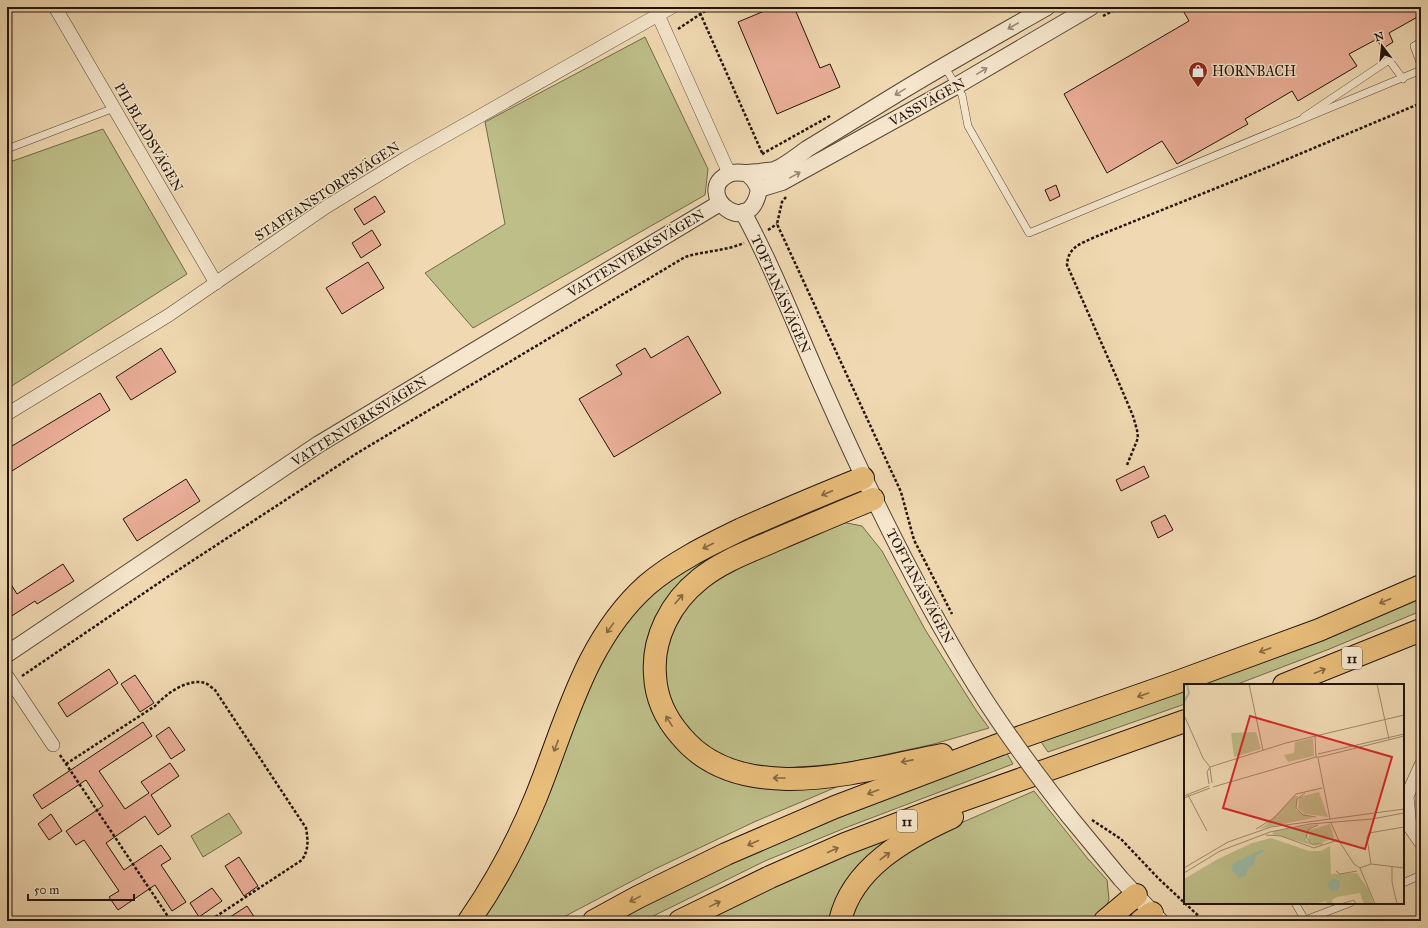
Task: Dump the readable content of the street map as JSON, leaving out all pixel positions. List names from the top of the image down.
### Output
{
  "streets": {
    "highway": ["11"],
    "street": [
      "VASSVÄGEN",
      "PILBLADSVÄGEN",
      "STAFFANSTORPSVÄGEN",
      "VATTENVERKSVÄGEN",
      "TOFTANÄSVÄGEN"
    ]
  },
  "crossings": [
    ["VASSVÄGEN", "VATTENVERKSVÄGEN"],
    ["VASSVÄGEN", "TOFTANÄSVÄGEN"],
    ["PILBLADSVÄGEN", "STAFFANSTORPSVÄGEN"],
    ["VATTENVERKSVÄGEN", "TOFTANÄSVÄGEN"]
  ],
  "places": {
    "shop": ["HORNBACH"]
  },
  "scale_bar": "50 m",
  "north": "top"
}
